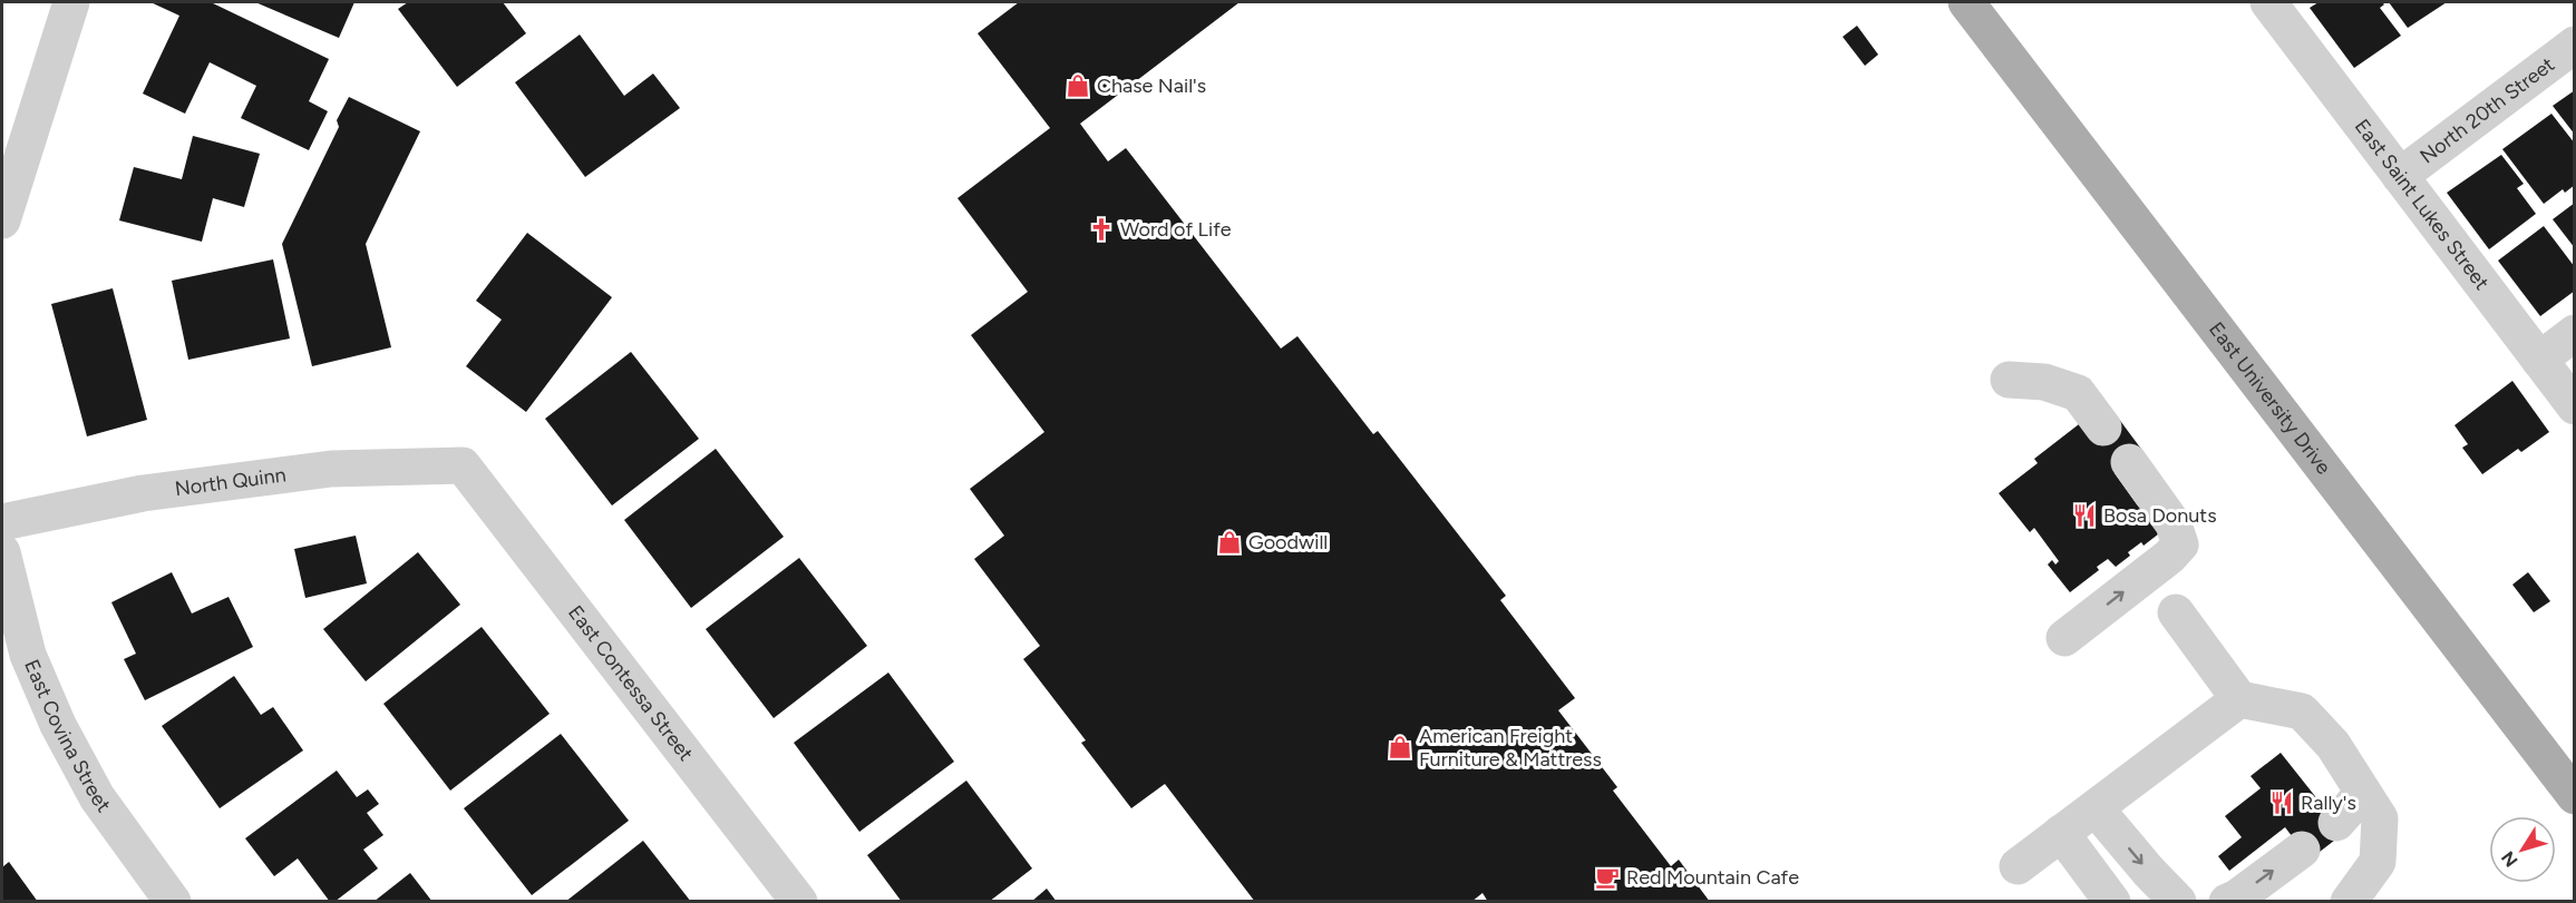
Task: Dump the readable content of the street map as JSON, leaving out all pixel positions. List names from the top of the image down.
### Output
{
  "streets": {
    "main road": ["East University Drive"],
    "street": [
      "North 20th Street",
      "East Saint Lukes Street",
      "North Quinn",
      "East Contessa Street",
      "East Covina Street"
    ]
  },
  "crossings": [
    ["North 20th Street", "East Saint Lukes Street"],
    ["North Quinn", "East Contessa Street"]
  ],
  "places": {
    "shop": ["Chase Nail's", "Goodwill", "American Freight Furniture & Mattress"],
    "church": ["Word of Life"],
    "restaurant": ["Bosa Donuts", "Rally's"],
    "cafe": ["Red Mountain Cafe"]
  },
  "north": "bottom left"
}
